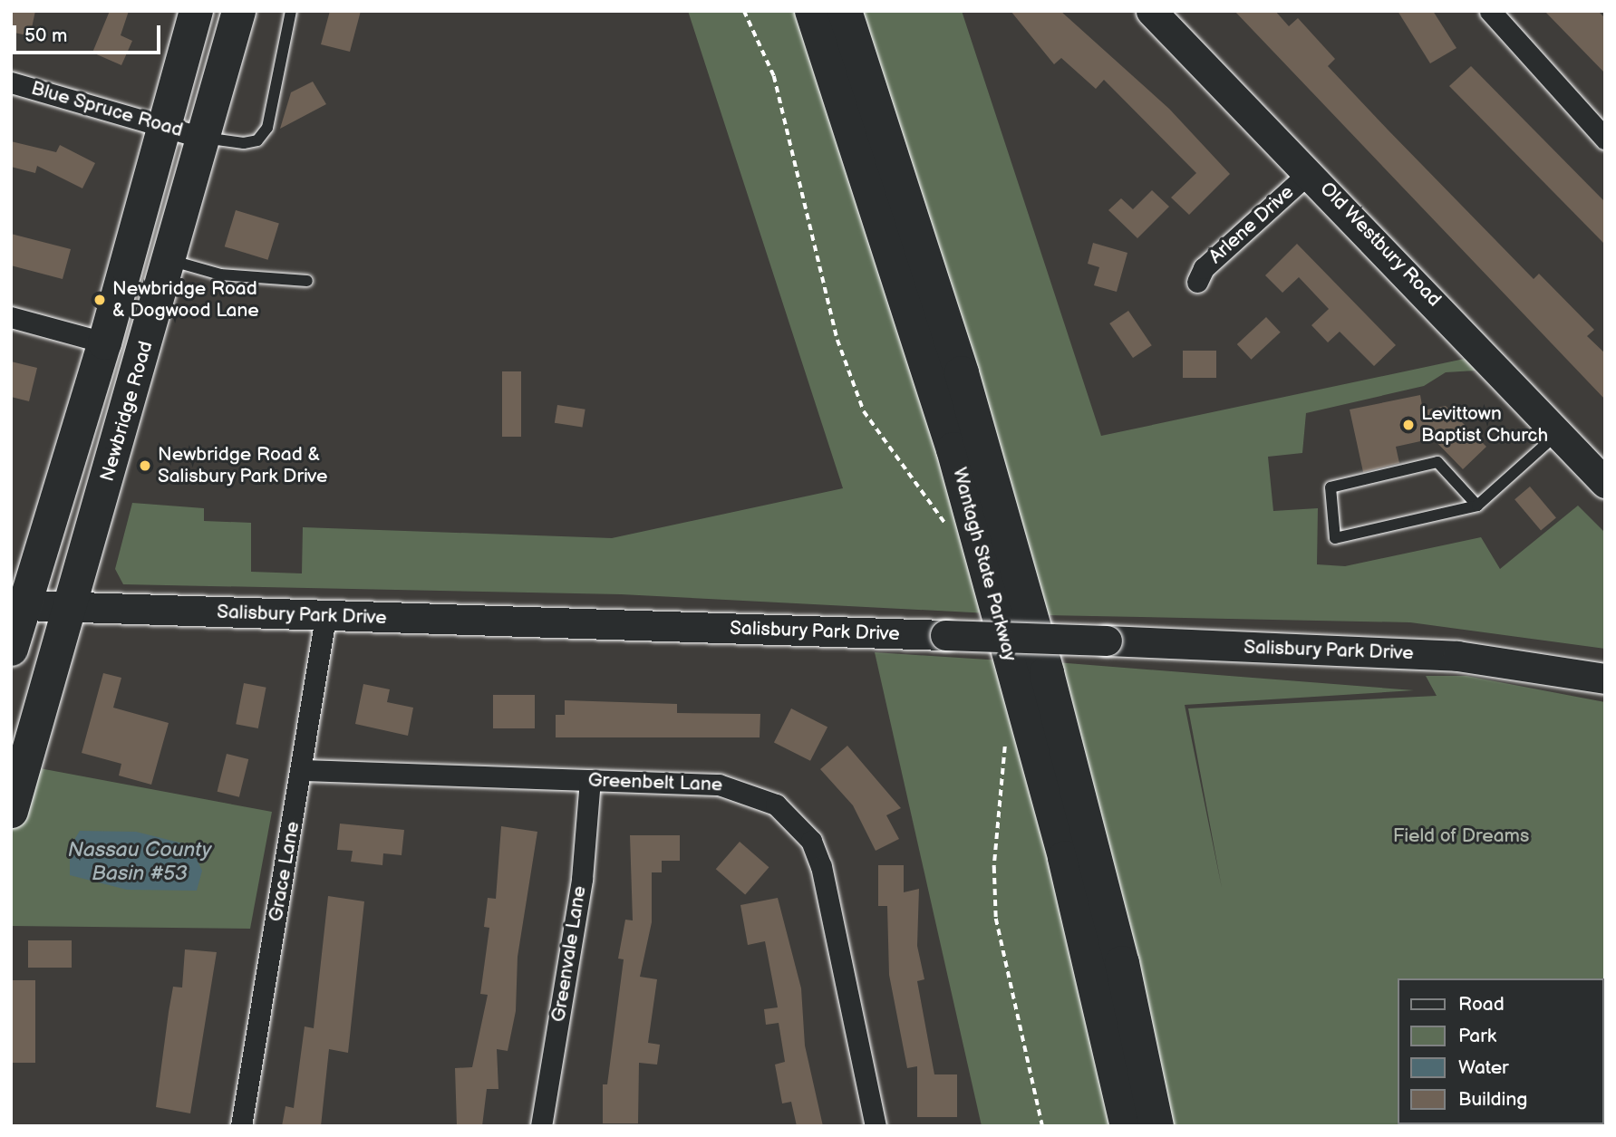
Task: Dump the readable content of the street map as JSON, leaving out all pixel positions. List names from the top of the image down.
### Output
{
  "streets": {
    "highway": ["Wantagh State Parkway"],
    "main road": ["Old Westbury Road", "Newbridge Road", "Salisbury Park Drive"],
    "street": [
      "Blue Spruce Road",
      "Arlene Drive",
      "Greenbelt Lane",
      "Grace Lane",
      "Greenvale Lane"
    ]
  },
  "crossings": [
    ["Blue Spruce Road", "Newbridge Road"],
    ["Arlene Drive", "Old Westbury Road"],
    ["Newbridge Road", "Salisbury Park Drive"],
    ["Salisbury Park Drive", "Grace Lane"],
    ["Greenbelt Lane", "Grace Lane"],
    ["Greenbelt Lane", "Greenvale Lane"]
  ],
  "water": ["Nassau County Basin #53"],
  "parks": ["Field of Dreams"],
  "places": ["Newbridge Road & Dogwood Lane", "Levittown Baptist Church", "Newbridge Road & Salisbury Park Drive"],
  "legend": [
    "Road",
    "Park",
    "Water",
    "Building"
  ],
  "scale_bar": "50 m"
}
